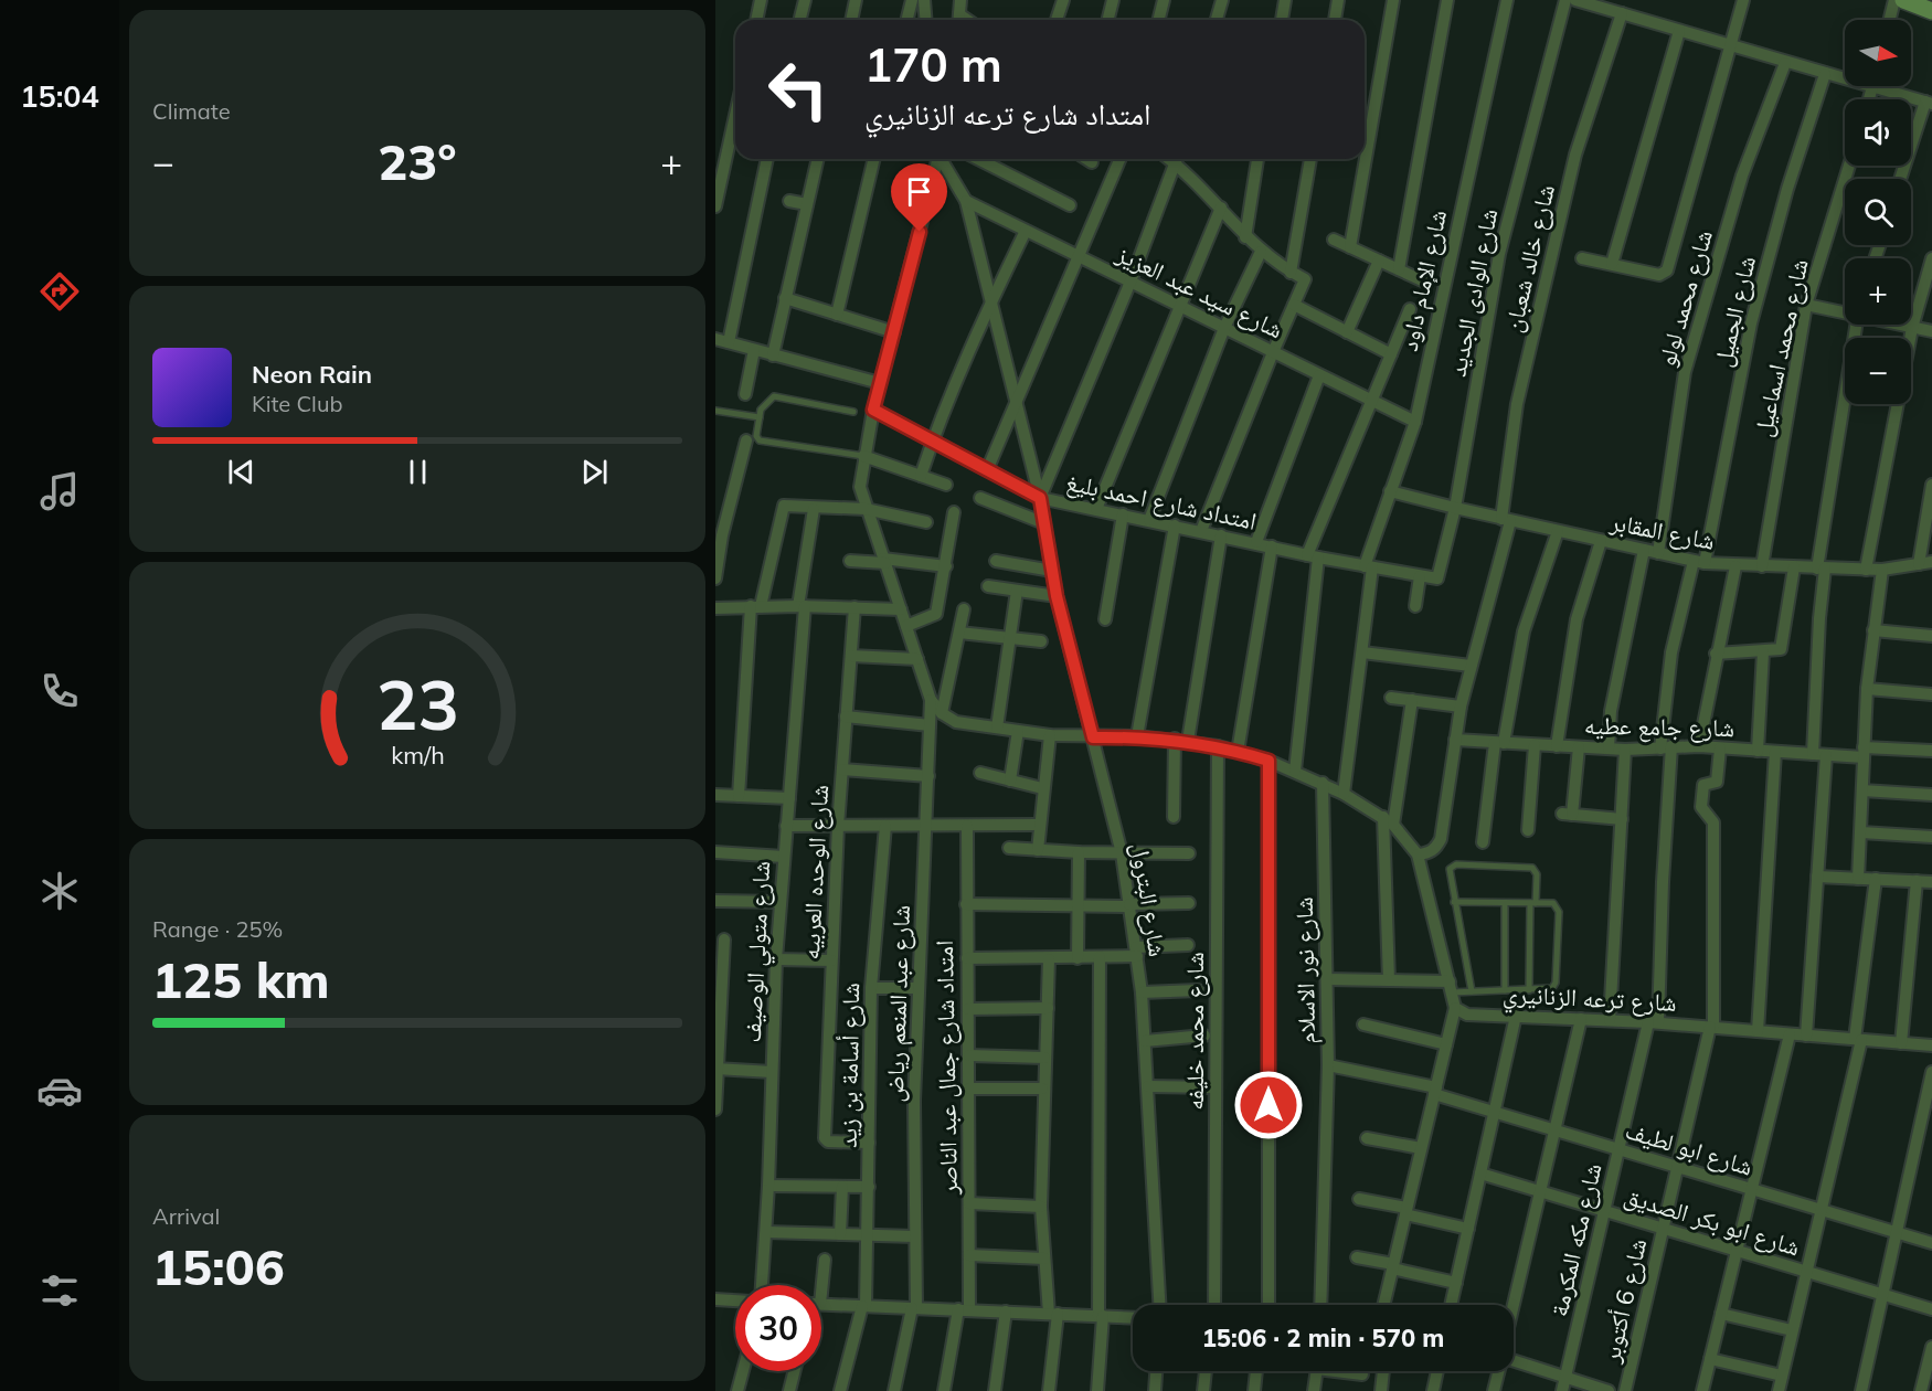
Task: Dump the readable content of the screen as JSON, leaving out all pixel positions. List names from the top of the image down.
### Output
{
  "streets": {
    "street": [
      "شارع خالد شعبان",
      "شارع الإمام داود",
      "شارع سيد عبد العزيز",
      "شارع الوادى الجديد",
      "شارع محمد لولو",
      "شارع الجميل",
      "شارع محمد اسماعيل",
      "امتداد شارع احمد بليغ",
      "شارع المقابر",
      "شارع جامع عطيه",
      "شارع الوحده العربيه",
      "شارع البترول",
      "شارع متولي الوصيف",
      "شارع نور الاسلام",
      "شارع ترعه الزنانيري",
      "شارع عبد المنعم رياض",
      "شارع محمد خليفه",
      "شارع أسامة بن زيد",
      "امتداد شارع جمال عبد الناصر",
      "شارع ابو لطيف",
      "شارع ابو بكر الصديق",
      "شارع مكه المكرمة",
      "شارع 6 أكتوبر"
    ]
  },
  "crossings": [
    ["شارع خالد شعبان", "شارع المقابر"],
    ["شارع خالد شعبان", "شارع جامع عطيه"],
    ["شارع الإمام داود", "شارع سيد عبد العزيز"],
    ["شارع الإمام داود", "امتداد شارع احمد بليغ"],
    ["شارع الإمام داود", "شارع المقابر"],
    ["شارع سيد عبد العزيز", "شارع البترول"],
    ["شارع الوادى الجديد", "امتداد شارع احمد بليغ"],
    ["شارع الوادى الجديد", "شارع المقابر"],
    ["شارع محمد لولو", "شارع المقابر"],
    ["شارع الجميل", "شارع المقابر"],
    ["شارع الجميل", "شارع جامع عطيه"],
    ["شارع محمد اسماعيل", "شارع المقابر"],
    ["امتداد شارع احمد بليغ", "شارع البترول"],
    ["شارع جامع عطيه", "شارع 6 أكتوبر"],
    ["شارع الوحده العربيه", "شارع أسامة بن زيد"],
    ["شارع نور الاسلام", "شارع ابو لطيف"],
    ["شارع ترعه الزنانيري", "شارع مكه المكرمة"],
    ["شارع ترعه الزنانيري", "شارع 6 أكتوبر"],
    ["شارع ابو لطيف", "شارع مكه المكرمة"],
    ["شارع ابو لطيف", "شارع 6 أكتوبر"],
    ["شارع ابو بكر الصديق", "شارع مكه المكرمة"],
    ["شارع ابو بكر الصديق", "شارع 6 أكتوبر"]
  ],
  "north": "right",
  "page": {
    "tabs": "15:04",
    "tile": [
      "Climate",
      ["Range · 25%", "125 km"],
      ["Arrival", "15:06"]
    ],
    "map_buttons": ["+", "−"],
    "turn": ["170 m", "امتداد شارع ترعه الزنانيري"],
    "heat": ["−", "23°", "+"],
    "song": ["Neon Rain", "Kite Club"],
    "limit": "30",
    "trip": "15:06 · 2 min · 570 m",
    "gauge": ["23", "km/h"]
  }
}
